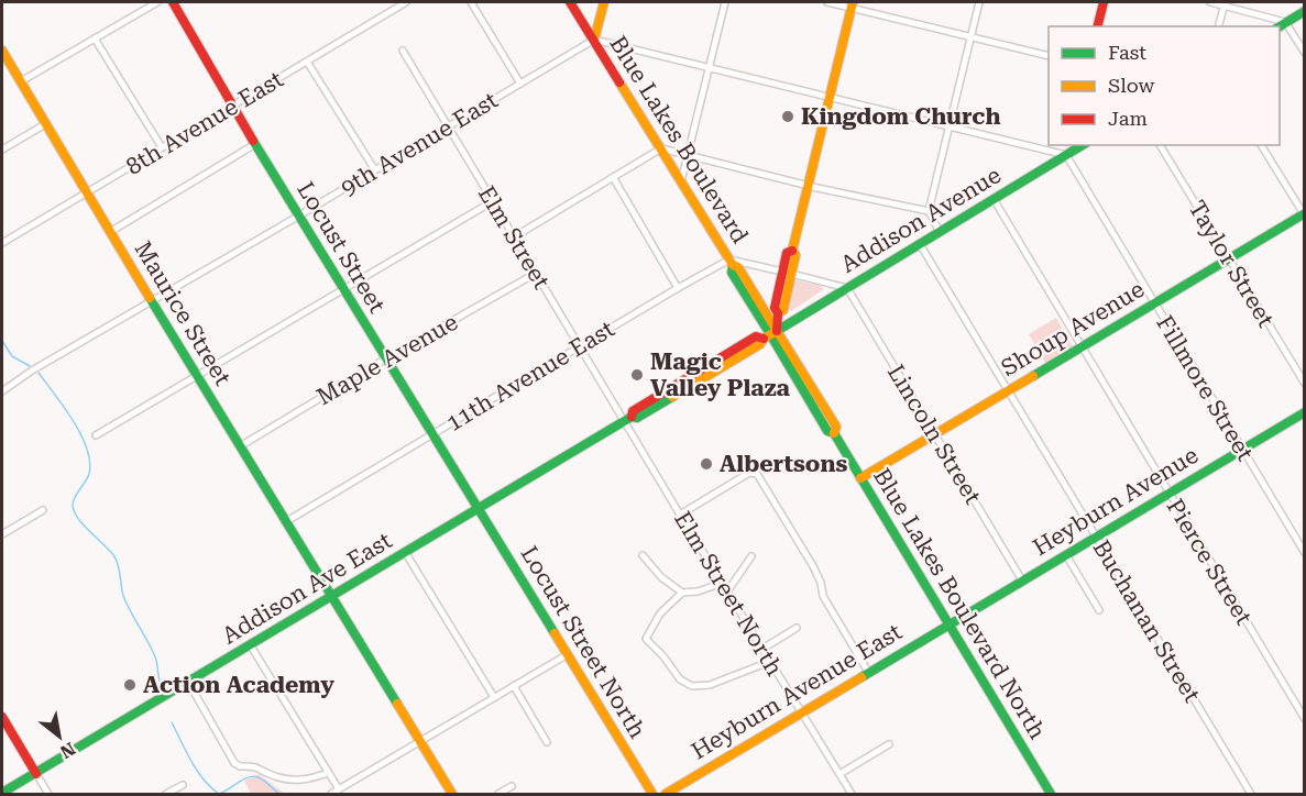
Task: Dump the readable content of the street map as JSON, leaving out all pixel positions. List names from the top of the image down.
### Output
{
  "streets": {
    "street": [
      "8th Avenue East",
      "Blue Lakes Boulevard",
      "9th Avenue East",
      "Addison Avenue",
      "Elm Street",
      "Locust Street",
      "Taylor Street",
      "Maurice Street",
      "Shoup Avenue",
      "Maple Avenue",
      "11th Avenue East",
      "Fillmore Street",
      "Lincoln Street",
      "Heyburn Avenue",
      "Pierce Street",
      "Addison Ave East",
      "Elm Street North",
      "Blue Lakes Boulevard North",
      "Buchanan Street",
      "Locust Street North",
      "Heyburn Avenue East"
    ]
  },
  "crossings": [
    ["8th Avenue East", "Locust Street"],
    ["8th Avenue East", "Maurice Street"],
    ["Blue Lakes Boulevard", "9th Avenue East"],
    ["Blue Lakes Boulevard", "Addison Avenue"],
    ["Blue Lakes Boulevard", "11th Avenue East"],
    ["Blue Lakes Boulevard", "Addison Ave East"],
    ["Blue Lakes Boulevard", "Blue Lakes Boulevard North"],
    ["9th Avenue East", "Elm Street"],
    ["9th Avenue East", "Locust Street"],
    ["9th Avenue East", "Maurice Street"],
    ["Addison Avenue", "Fillmore Street"],
    ["Addison Avenue", "Lincoln Street"],
    ["Addison Avenue", "Pierce Street"],
    ["Addison Avenue", "Addison Ave East"],
    ["Addison Avenue", "Blue Lakes Boulevard North"],
    ["Addison Avenue", "Buchanan Street"],
    ["Elm Street", "Maple Avenue"],
    ["Elm Street", "11th Avenue East"],
    ["Elm Street", "Addison Ave East"],
    ["Elm Street", "Elm Street North"],
    ["Locust Street", "Maple Avenue"],
    ["Locust Street", "11th Avenue East"],
    ["Locust Street", "Addison Ave East"],
    ["Locust Street", "Locust Street North"],
    ["Taylor Street", "Shoup Avenue"],
    ["Maurice Street", "Maple Avenue"],
    ["Maurice Street", "11th Avenue East"],
    ["Maurice Street", "Addison Ave East"],
    ["Shoup Avenue", "Fillmore Street"],
    ["Shoup Avenue", "Lincoln Street"],
    ["Shoup Avenue", "Pierce Street"],
    ["Shoup Avenue", "Blue Lakes Boulevard North"],
    ["Shoup Avenue", "Buchanan Street"],
    ["Fillmore Street", "Heyburn Avenue"],
    ["Lincoln Street", "Heyburn Avenue"],
    ["Heyburn Avenue", "Pierce Street"],
    ["Heyburn Avenue", "Blue Lakes Boulevard North"],
    ["Heyburn Avenue", "Buchanan Street"],
    ["Heyburn Avenue", "Heyburn Avenue East"],
    ["Addison Ave East", "Elm Street North"],
    ["Addison Ave East", "Blue Lakes Boulevard North"],
    ["Addison Ave East", "Locust Street North"],
    ["Elm Street North", "Heyburn Avenue East"],
    ["Blue Lakes Boulevard North", "Heyburn Avenue East"]
  ],
  "places": [
    "Kingdom Church",
    "Magic Valley Plaza",
    "Albertsons",
    "Action Academy"
  ],
  "legend": ["Fast", "Slow", "Jam"],
  "north": "bottom right"
}
